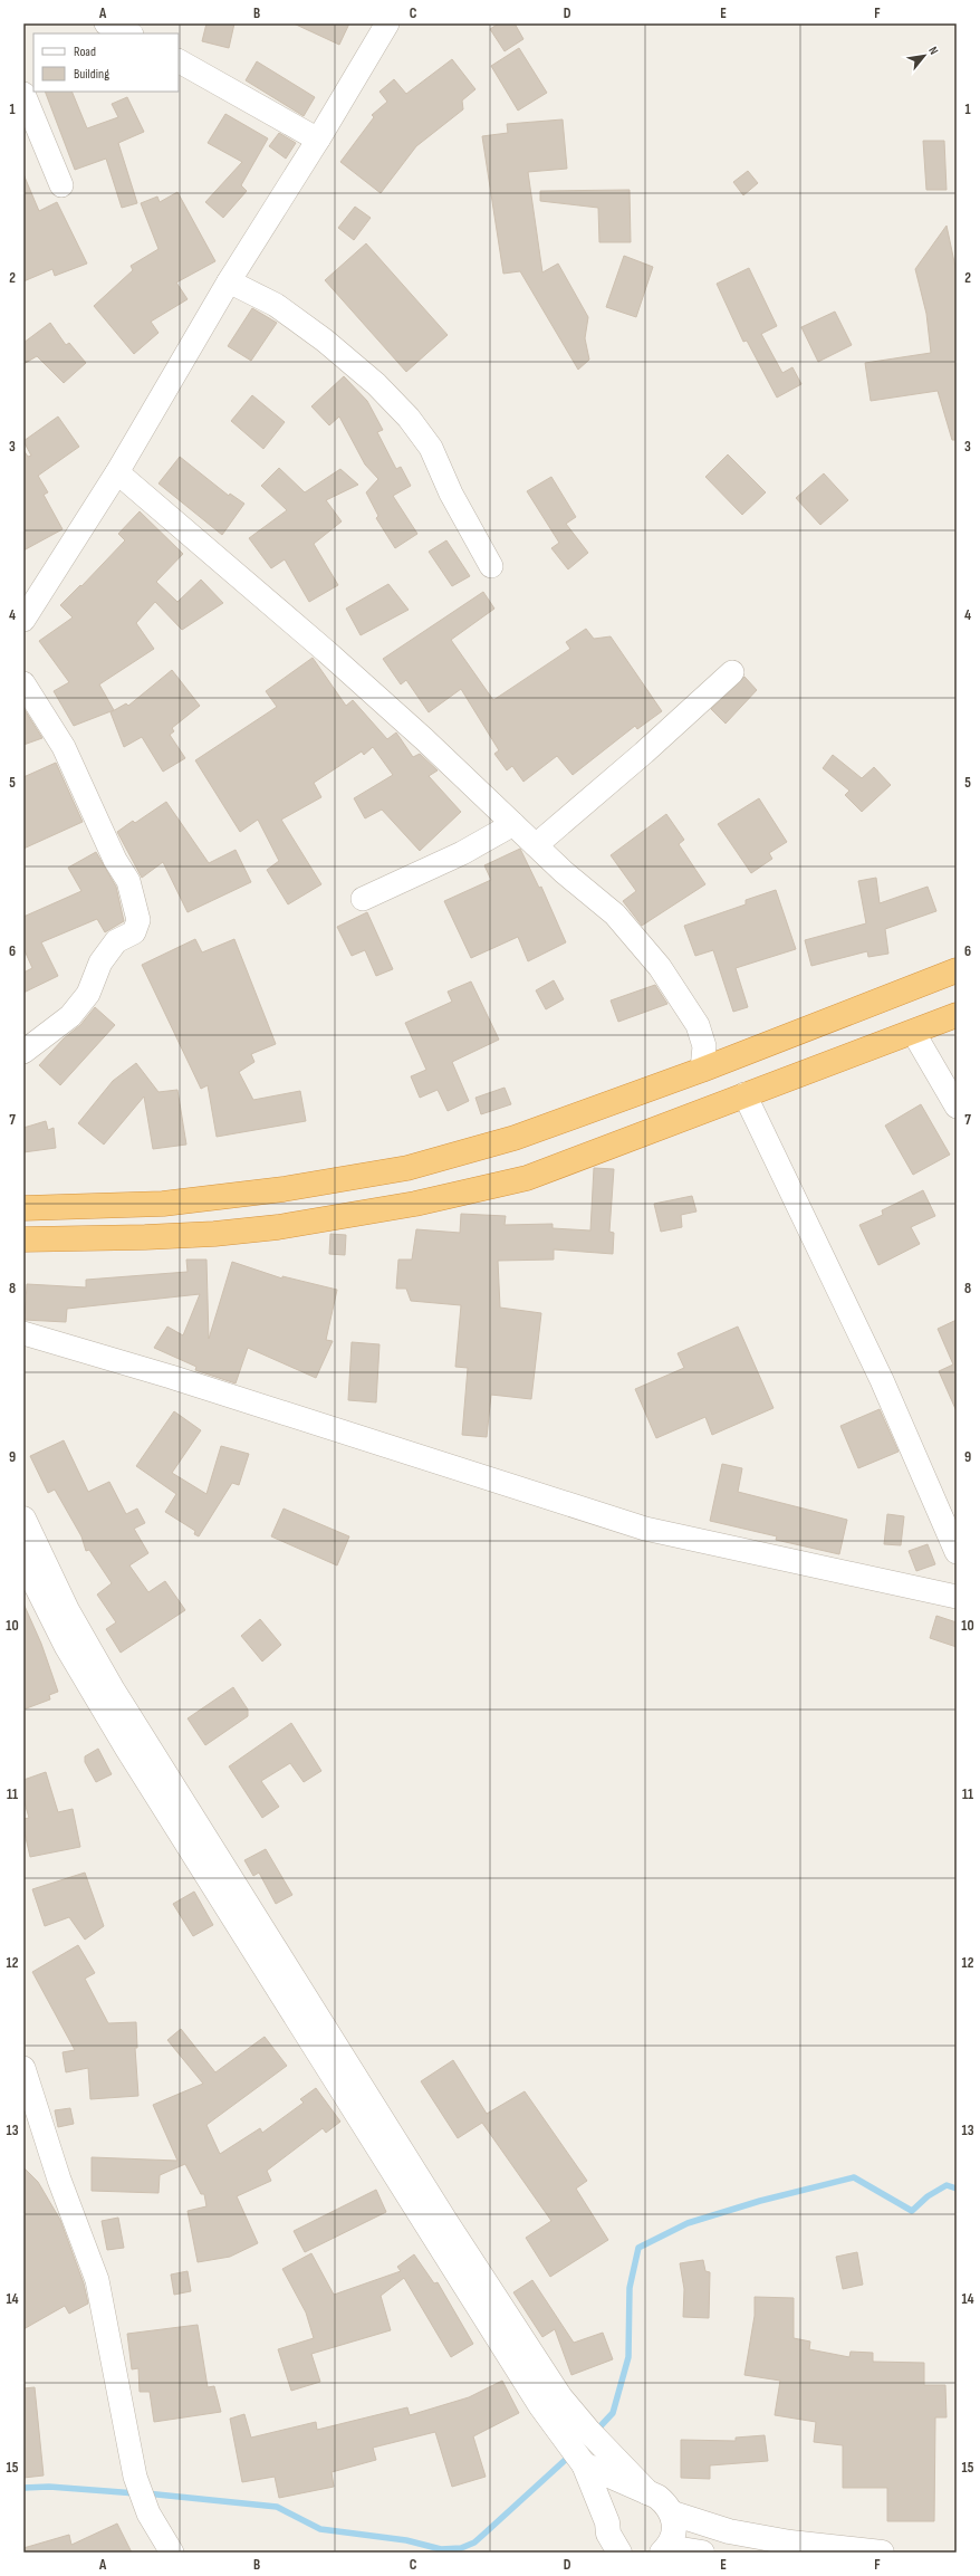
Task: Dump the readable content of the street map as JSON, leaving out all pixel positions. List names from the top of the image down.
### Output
{
  "legend": ["Road", "Building"],
  "north": "top right",
  "grid": {
    "columns": [
      "A",
      "B",
      "C",
      "D",
      "E",
      "F"
    ],
    "rows": [
      "1",
      "2",
      "3",
      "4",
      "5",
      "6",
      "7",
      "8",
      "9",
      "10",
      "11",
      "12",
      "13",
      "14",
      "15"
    ]
  }
}
